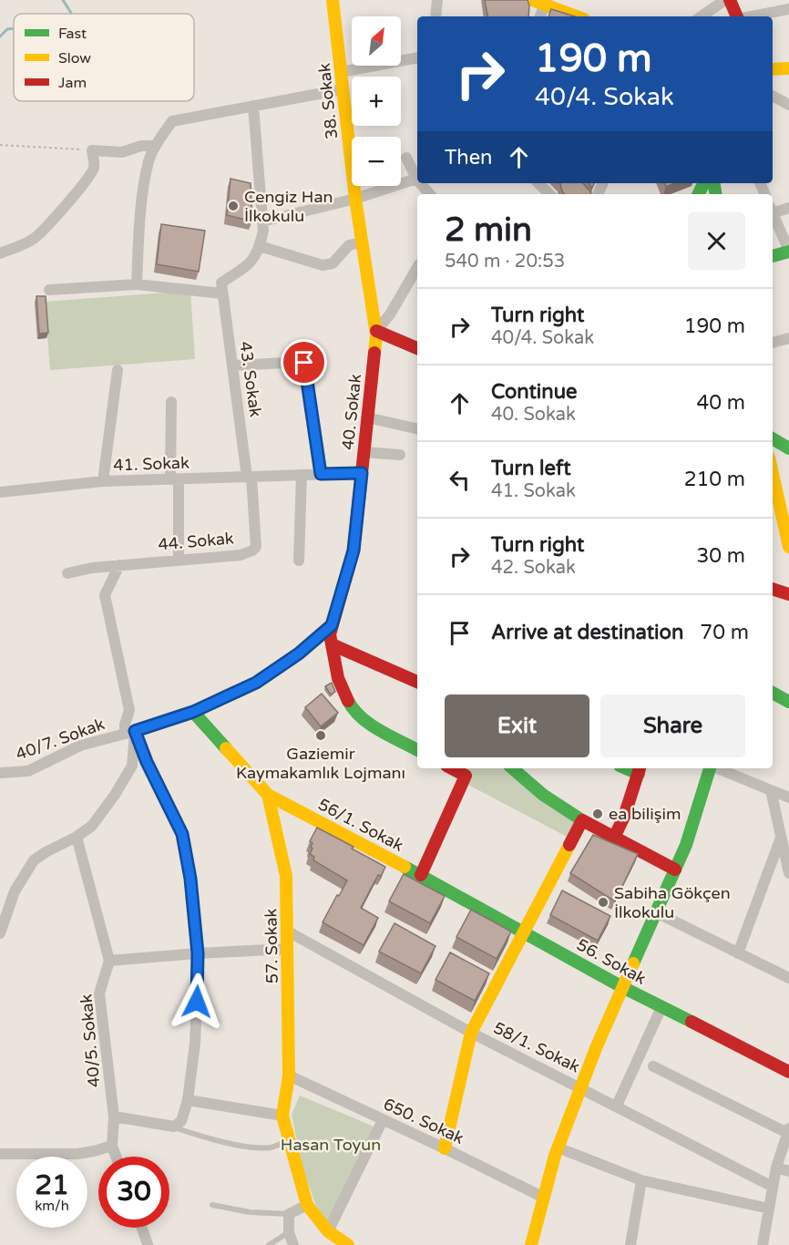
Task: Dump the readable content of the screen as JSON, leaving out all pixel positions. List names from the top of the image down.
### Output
{
  "streets": {
    "street": [
      "38. Sokak",
      "43. Sokak",
      "40. Sokak",
      "41. Sokak",
      "44. Sokak",
      "40/7. Sokak",
      "56/1. Sokak",
      "57. Sokak",
      "56. Sokak",
      "40/5. Sokak",
      "58/1. Sokak",
      "650. Sokak"
    ]
  },
  "crossings": [
    ["38. Sokak", "40. Sokak"],
    ["43. Sokak", "41. Sokak"],
    ["43. Sokak", "44. Sokak"],
    ["40. Sokak", "41. Sokak"],
    ["41. Sokak", "44. Sokak"],
    ["40/7. Sokak", "56/1. Sokak"],
    ["56/1. Sokak", "57. Sokak"],
    ["56/1. Sokak", "56. Sokak"],
    ["57. Sokak", "58/1. Sokak"],
    ["57. Sokak", "650. Sokak"]
  ],
  "parks": ["Hasan Toyun"],
  "places": [
    "Cengiz Han İlkokulu",
    "Gaziemir Kaymakamlık Lojmanı",
    "ea bilişim",
    "Sabiha Gökçen İlkokulu"
  ],
  "legend": ["Fast", "Slow", "Jam"],
  "north": "top right",
  "page": {
    "map_buttons": ["+", "−"],
    "turn": ["190 m", "40/4. Sokak"],
    "then": "Then",
    "heading": ["2 min", "540 m · 20:53"],
    "list": [
      {
        "name": "Turn right",
        "note": "40/4. Sokak",
        "value": "190 m"
      },
      {
        "name": "Continue",
        "note": "40. Sokak",
        "value": "40 m"
      },
      {
        "name": "Turn left",
        "note": "41. Sokak",
        "value": "210 m"
      },
      {
        "name": "Turn right",
        "note": "42. Sokak",
        "value": "30 m"
      },
      {
        "name": "Arrive at destination",
        "value": "70 m"
      }
    ],
    "buttons": ["Exit", "Share"],
    "speed": "21 km/h",
    "limit": "30"
  }
}
